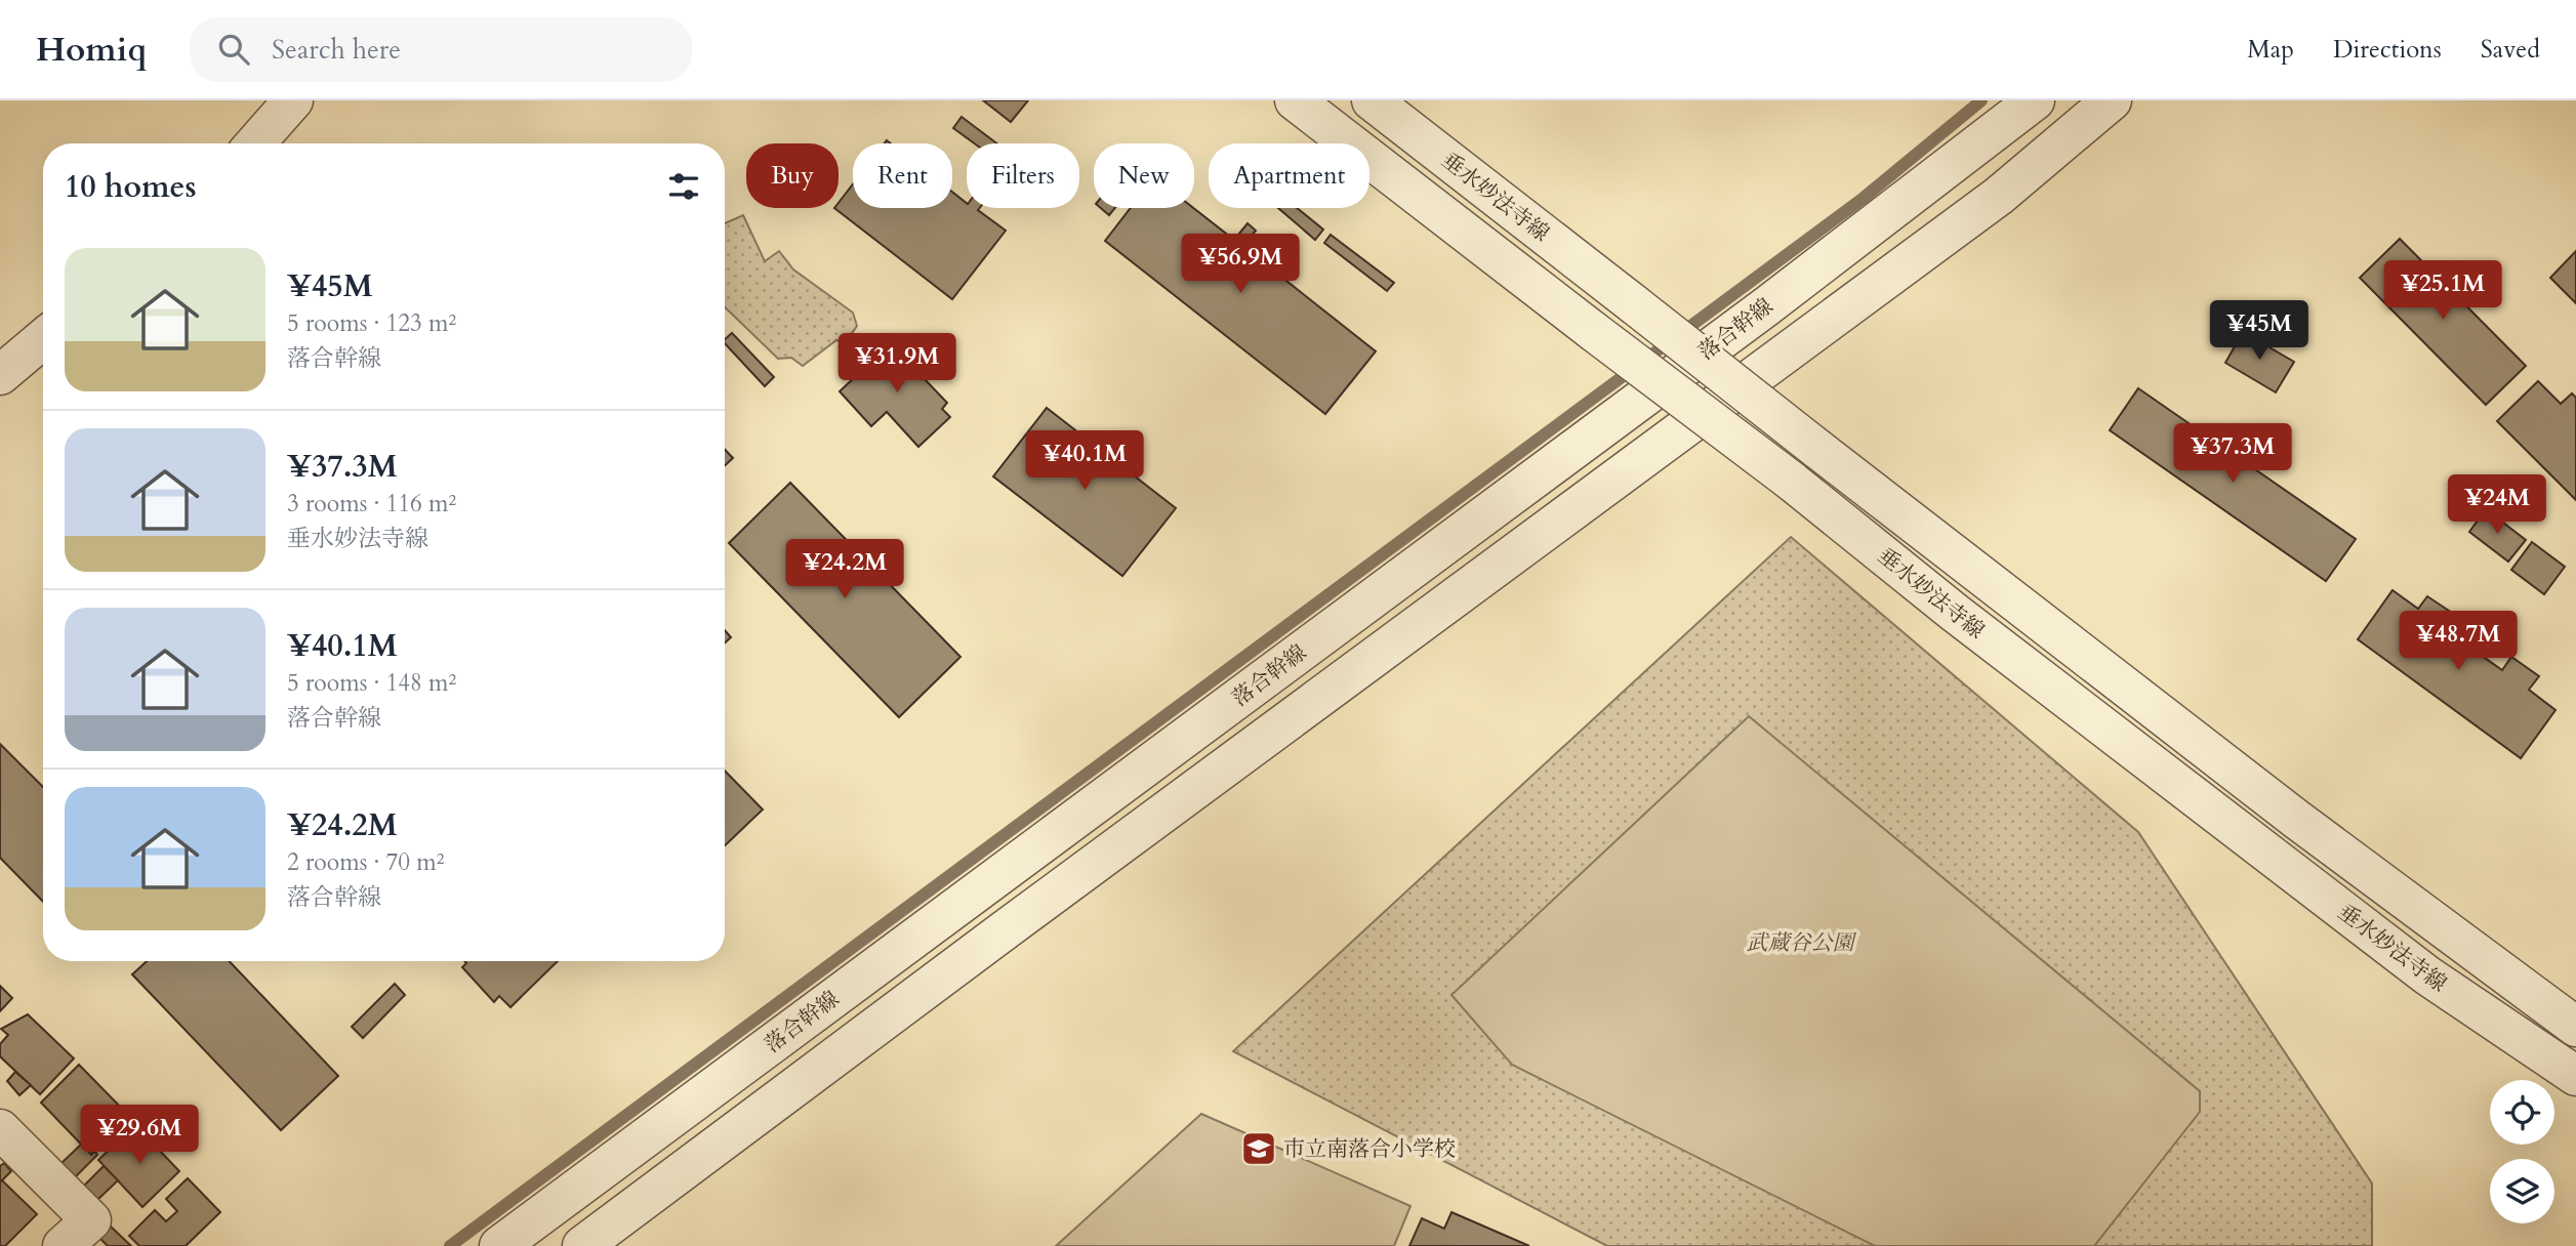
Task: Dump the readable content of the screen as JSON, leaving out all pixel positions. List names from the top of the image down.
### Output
{
  "streets": {
    "street": ["垂水妙法寺線", "落合幹線"]
  },
  "parks": ["武蔵谷公園"],
  "places": {
    "school or university": ["市立南落合小学校"]
  },
  "page": {
    "header": "Homiq",
    "search": "Search here",
    "nav": ["Map", "Directions", "Saved"],
    "chip": [
      "Buy",
      "Rent",
      "Filters",
      "New",
      "Apartment"
    ],
    "heading": "10 homes",
    "list": [
      {
        "name": "¥45M",
        "note": "5 rooms · 123 m² · 落合幹線"
      },
      {
        "name": "¥37.3M",
        "note": "3 rooms · 116 m² · 垂水妙法寺線"
      },
      {
        "name": "¥40.1M",
        "note": "5 rooms · 148 m² · 落合幹線"
      },
      {
        "name": "¥24.2M",
        "note": "2 rooms · 70 m² · 落合幹線"
      }
    ],
    "price": [
      "¥56.9M",
      "¥25.1M",
      "¥45M",
      "¥31.9M",
      "¥37.3M",
      "¥40.1M",
      "¥24M",
      "¥24.2M",
      "¥48.7M",
      "¥29.6M"
    ]
  }
}
